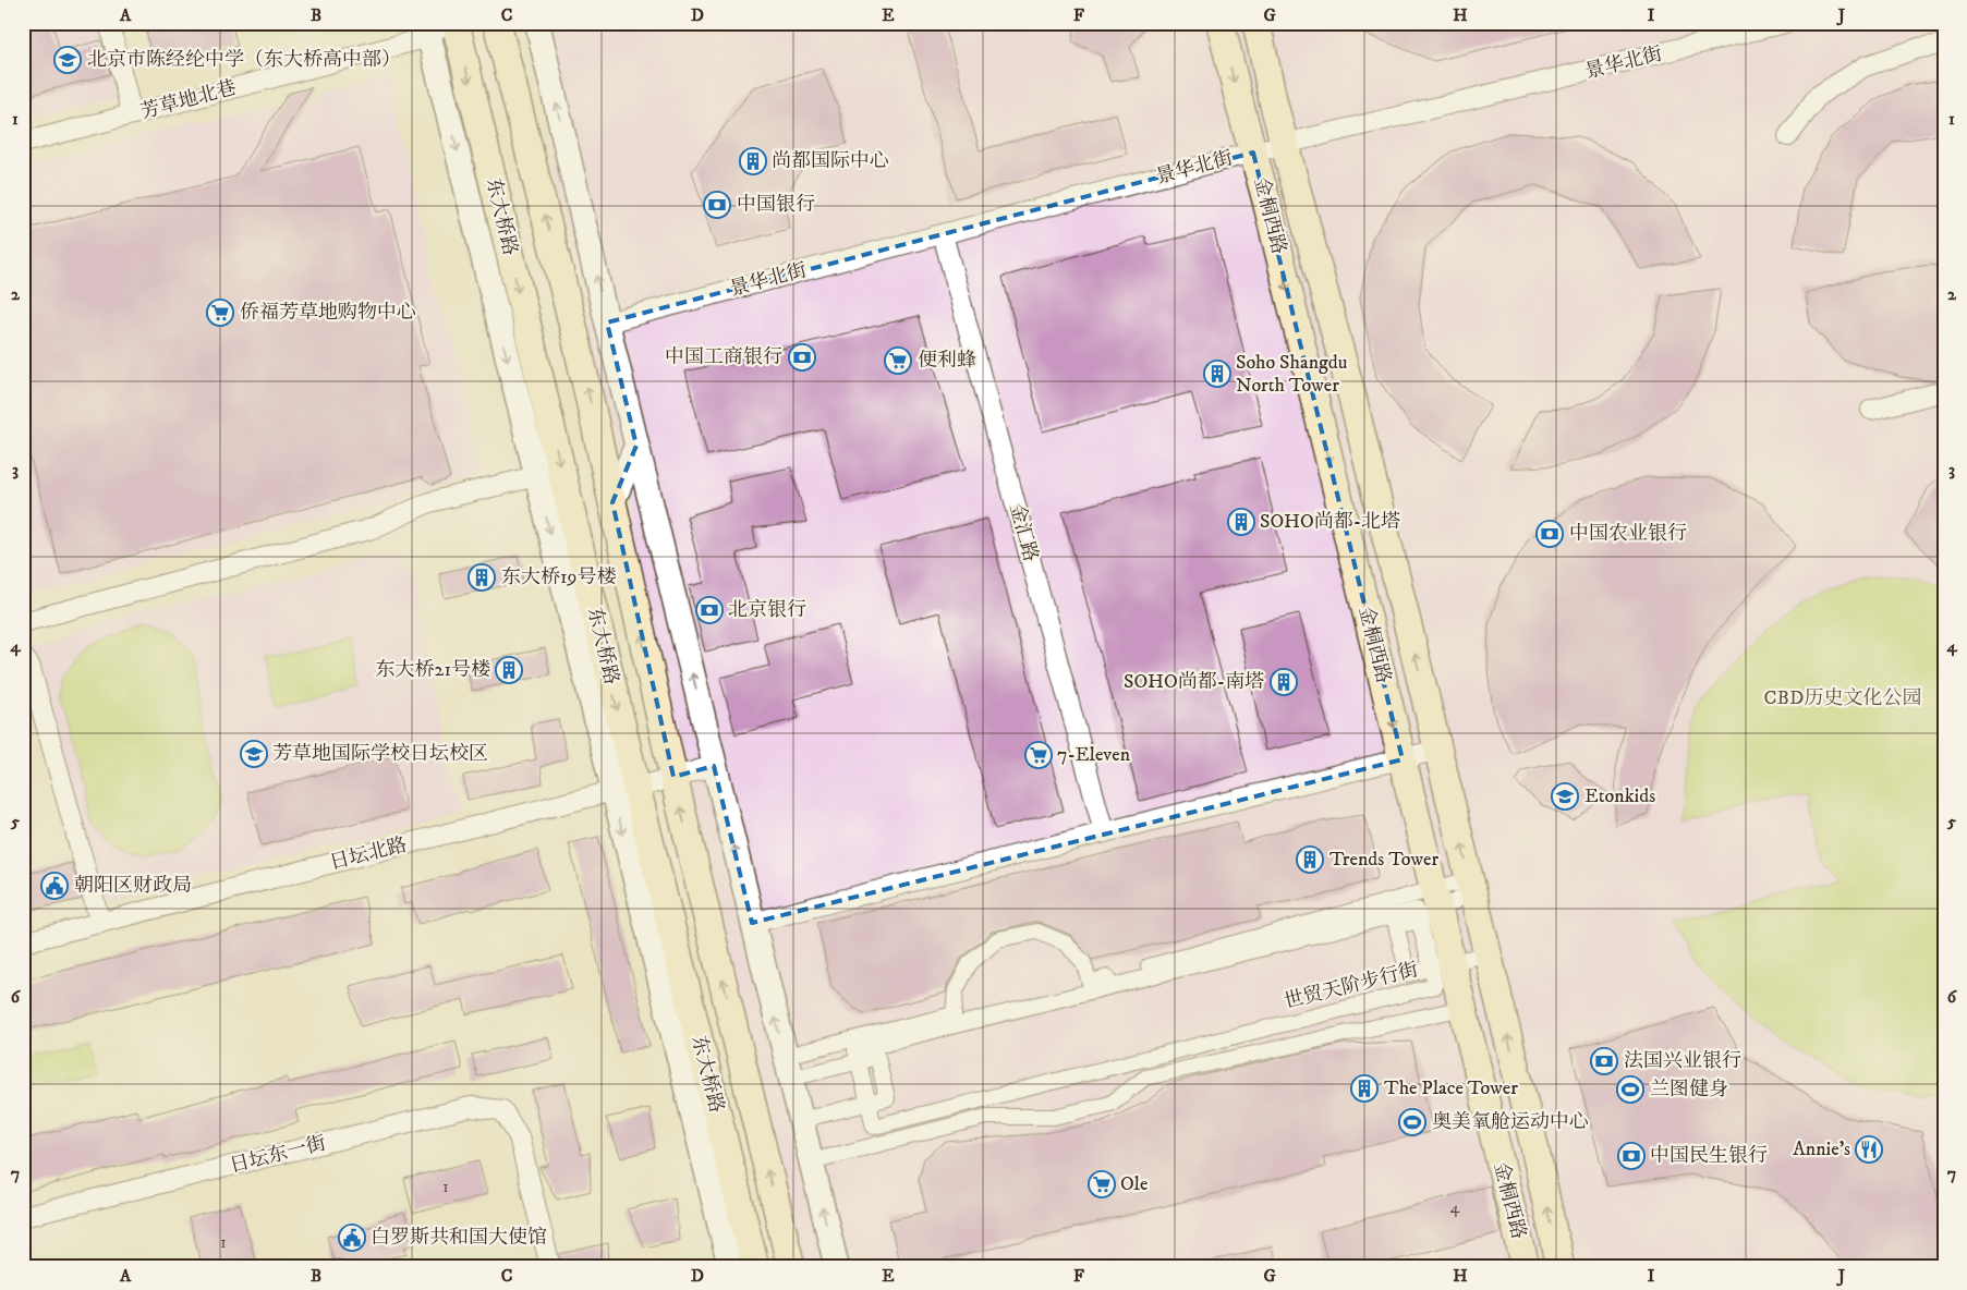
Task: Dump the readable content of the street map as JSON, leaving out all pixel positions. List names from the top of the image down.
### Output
{
  "streets": {
    "main road": ["金桐西路", "东大桥路"],
    "street": [
      "景华北街",
      "芳草地北巷",
      "金汇路",
      "日坛北路",
      "世贸天阶步行街",
      "日坛东一街"
    ]
  },
  "crossings": [
    ["景华北街", "金桐西路"],
    ["景华北街", "金汇路"],
    ["金桐西路", "世贸天阶步行街"],
    ["东大桥路", "日坛北路"]
  ],
  "parks": ["CBD历史文化公园"],
  "places": {
    "school or university": ["北京市陈经纶中学（东大桥高中部）", "芳草地国际学校日坛校区", "Etonkids"],
    "building": [
      "尚都国际中心",
      "Soho Shangdu North Tower",
      "SOHO尚都-北塔",
      "东大桥19号楼",
      "东大桥21号楼",
      "SOHO尚都-南塔",
      "Trends Tower",
      "The Place Tower"
    ],
    "bank": [
      "中国银行",
      "中国工商银行",
      "中国农业银行",
      "北京银行",
      "法国兴业银行",
      "中国民生银行"
    ],
    "supermarket": [
      "侨福芳草地购物中心",
      "便利蜂",
      "7-Eleven",
      "Ole"
    ],
    "public building": ["朝阳区财政局", "白罗斯共和国大使馆"],
    "sports": ["兰图健身", "奥美氧舱运动中心"],
    "restaurant": ["Annie's"]
  },
  "house_numbers": ["1", "4", "1"],
  "grid": {
    "columns": [
      "A",
      "B",
      "C",
      "D",
      "E",
      "F",
      "G",
      "H",
      "I",
      "J"
    ],
    "rows": [
      "1",
      "2",
      "3",
      "4",
      "5",
      "6",
      "7"
    ]
  }
}
